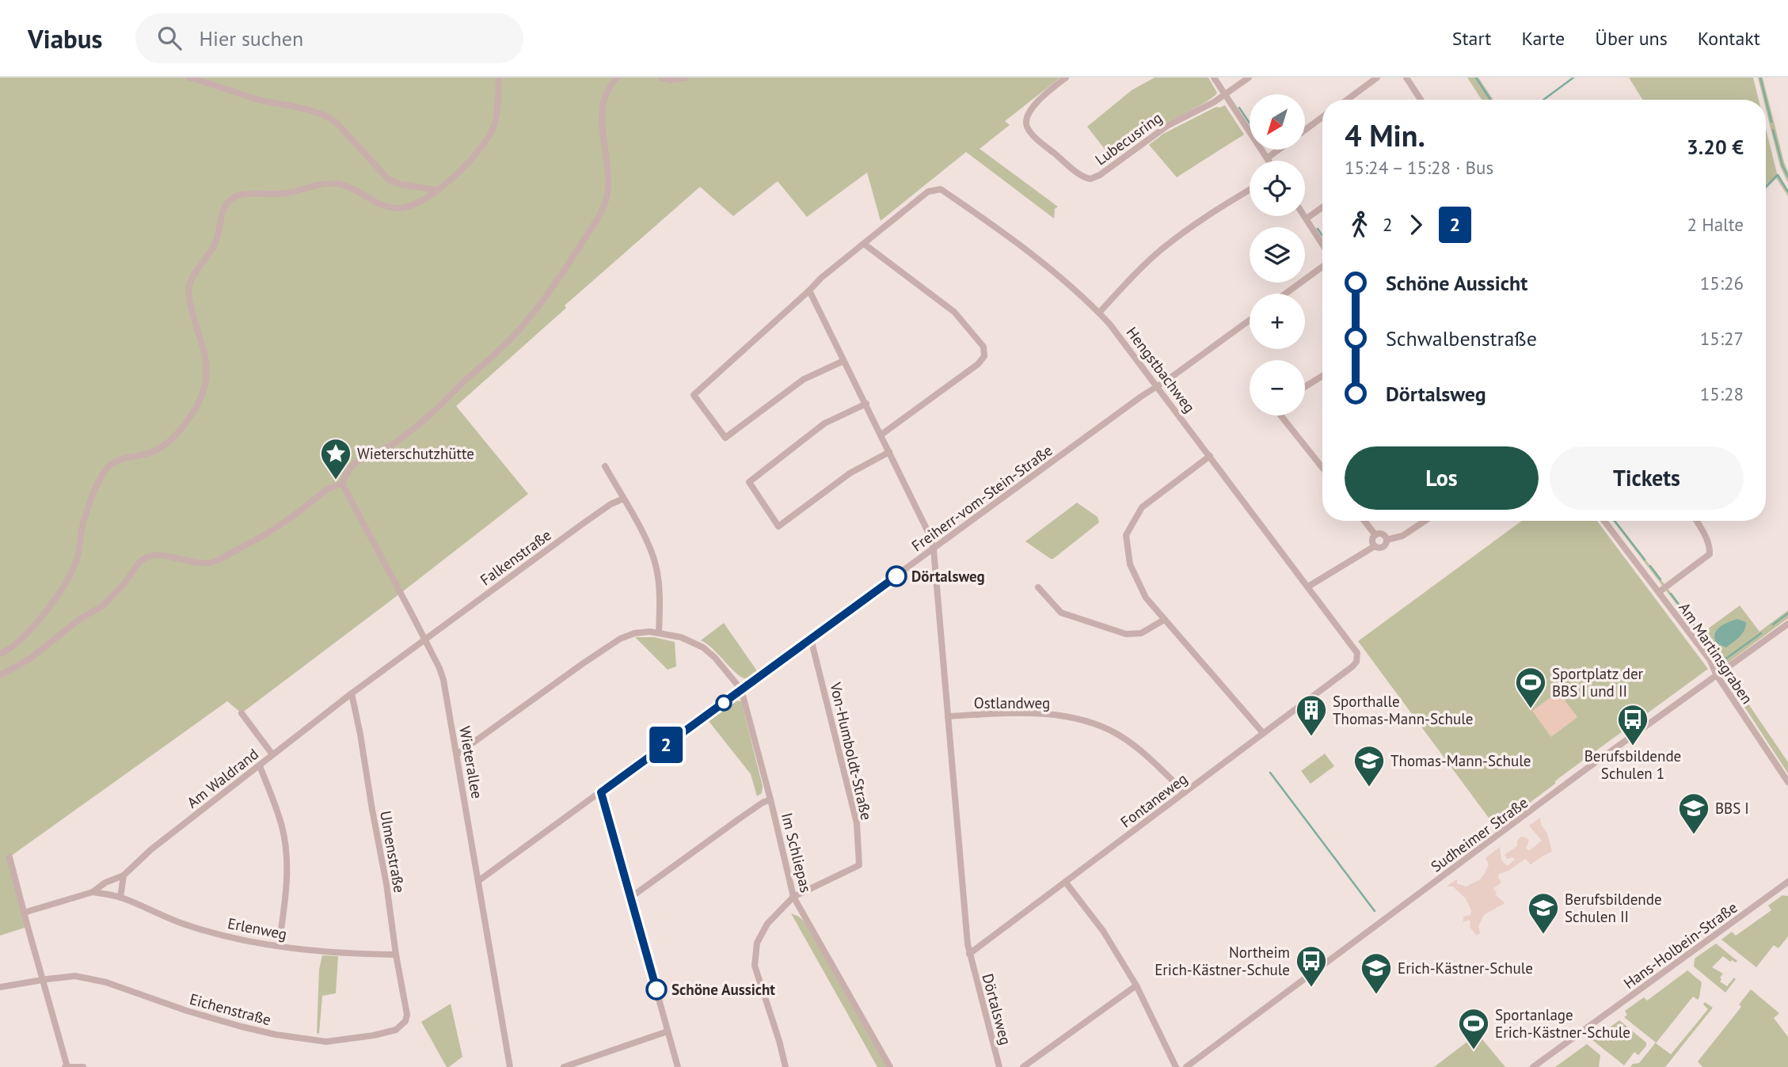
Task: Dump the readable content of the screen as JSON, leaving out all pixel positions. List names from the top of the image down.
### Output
{
  "streets": {
    "street": [
      "Lubecusring",
      "Hengstbachweg",
      "Freiherr-vom-Stein-Straße",
      "Falkenstraße",
      "Am Martinsgraben",
      "Ostlandweg",
      "Von-Humboldt-Straße",
      "Wieterallee",
      "Am Waldrand",
      "Fontaneweg",
      "Sudheimer Straße",
      "Ulmenstraße",
      "Im Schliepas",
      "Erlenweg",
      "Hans-Holbein-Straße",
      "Eichenstraße",
      "Dörtalsweg"
    ]
  },
  "crossings": [
    ["Hengstbachweg", "Freiherr-vom-Stein-Straße"],
    ["Hengstbachweg", "Fontaneweg"],
    ["Hengstbachweg", "Dörtalsweg"],
    ["Freiherr-vom-Stein-Straße", "Von-Humboldt-Straße"],
    ["Freiherr-vom-Stein-Straße", "Wieterallee"],
    ["Freiherr-vom-Stein-Straße", "Im Schliepas"],
    ["Freiherr-vom-Stein-Straße", "Dörtalsweg"],
    ["Falkenstraße", "Wieterallee"],
    ["Falkenstraße", "Am Waldrand"],
    ["Am Martinsgraben", "Sudheimer Straße"],
    ["Ostlandweg", "Fontaneweg"],
    ["Ostlandweg", "Dörtalsweg"],
    ["Von-Humboldt-Straße", "Im Schliepas"],
    ["Wieterallee", "Am Waldrand"],
    ["Am Waldrand", "Ulmenstraße"],
    ["Am Waldrand", "Erlenweg"],
    ["Fontaneweg", "Dörtalsweg"],
    ["Ulmenstraße", "Erlenweg"],
    ["Ulmenstraße", "Eichenstraße"]
  ],
  "places": {
    "place": ["Wieterschutzhütte"],
    "other": ["Dörtalsweg", "Schöne Aussicht"],
    "sports": ["Sportplatz der BBS I und II", "Sportanlage Erich-Kästner-Schule"],
    "building": ["Sporthalle Thomas-Mann-Schule"],
    "bus stop": ["Berufsbildende Schulen 1", "Northeim Erich-Kästner-Schule"],
    "school or university": [
      "Thomas-Mann-Schule",
      "BBS I",
      "Berufsbildende Schulen II",
      "Erich-Kästner-Schule"
    ]
  },
  "lines": ["bus line 2"],
  "north": "bottom left",
  "page": {
    "header": "Viabus",
    "search": "Hier suchen",
    "nav": [
      "Start",
      "Karte",
      "Über uns",
      "Kontakt"
    ],
    "on_map": "2",
    "map_buttons": ["+", "−"],
    "heading": ["4 Min.", "15:24 – 15:28 · Bus", "3.20 €"],
    "legs": ["2", "2", "2 Halte"],
    "list": [
      {
        "name": "Schöne Aussicht",
        "value": "15:26"
      },
      {
        "name": "Schwalbenstraße",
        "value": "15:27"
      },
      {
        "name": "Dörtalsweg",
        "value": "15:28"
      }
    ],
    "buttons": ["Los", "Tickets"]
  }
}
